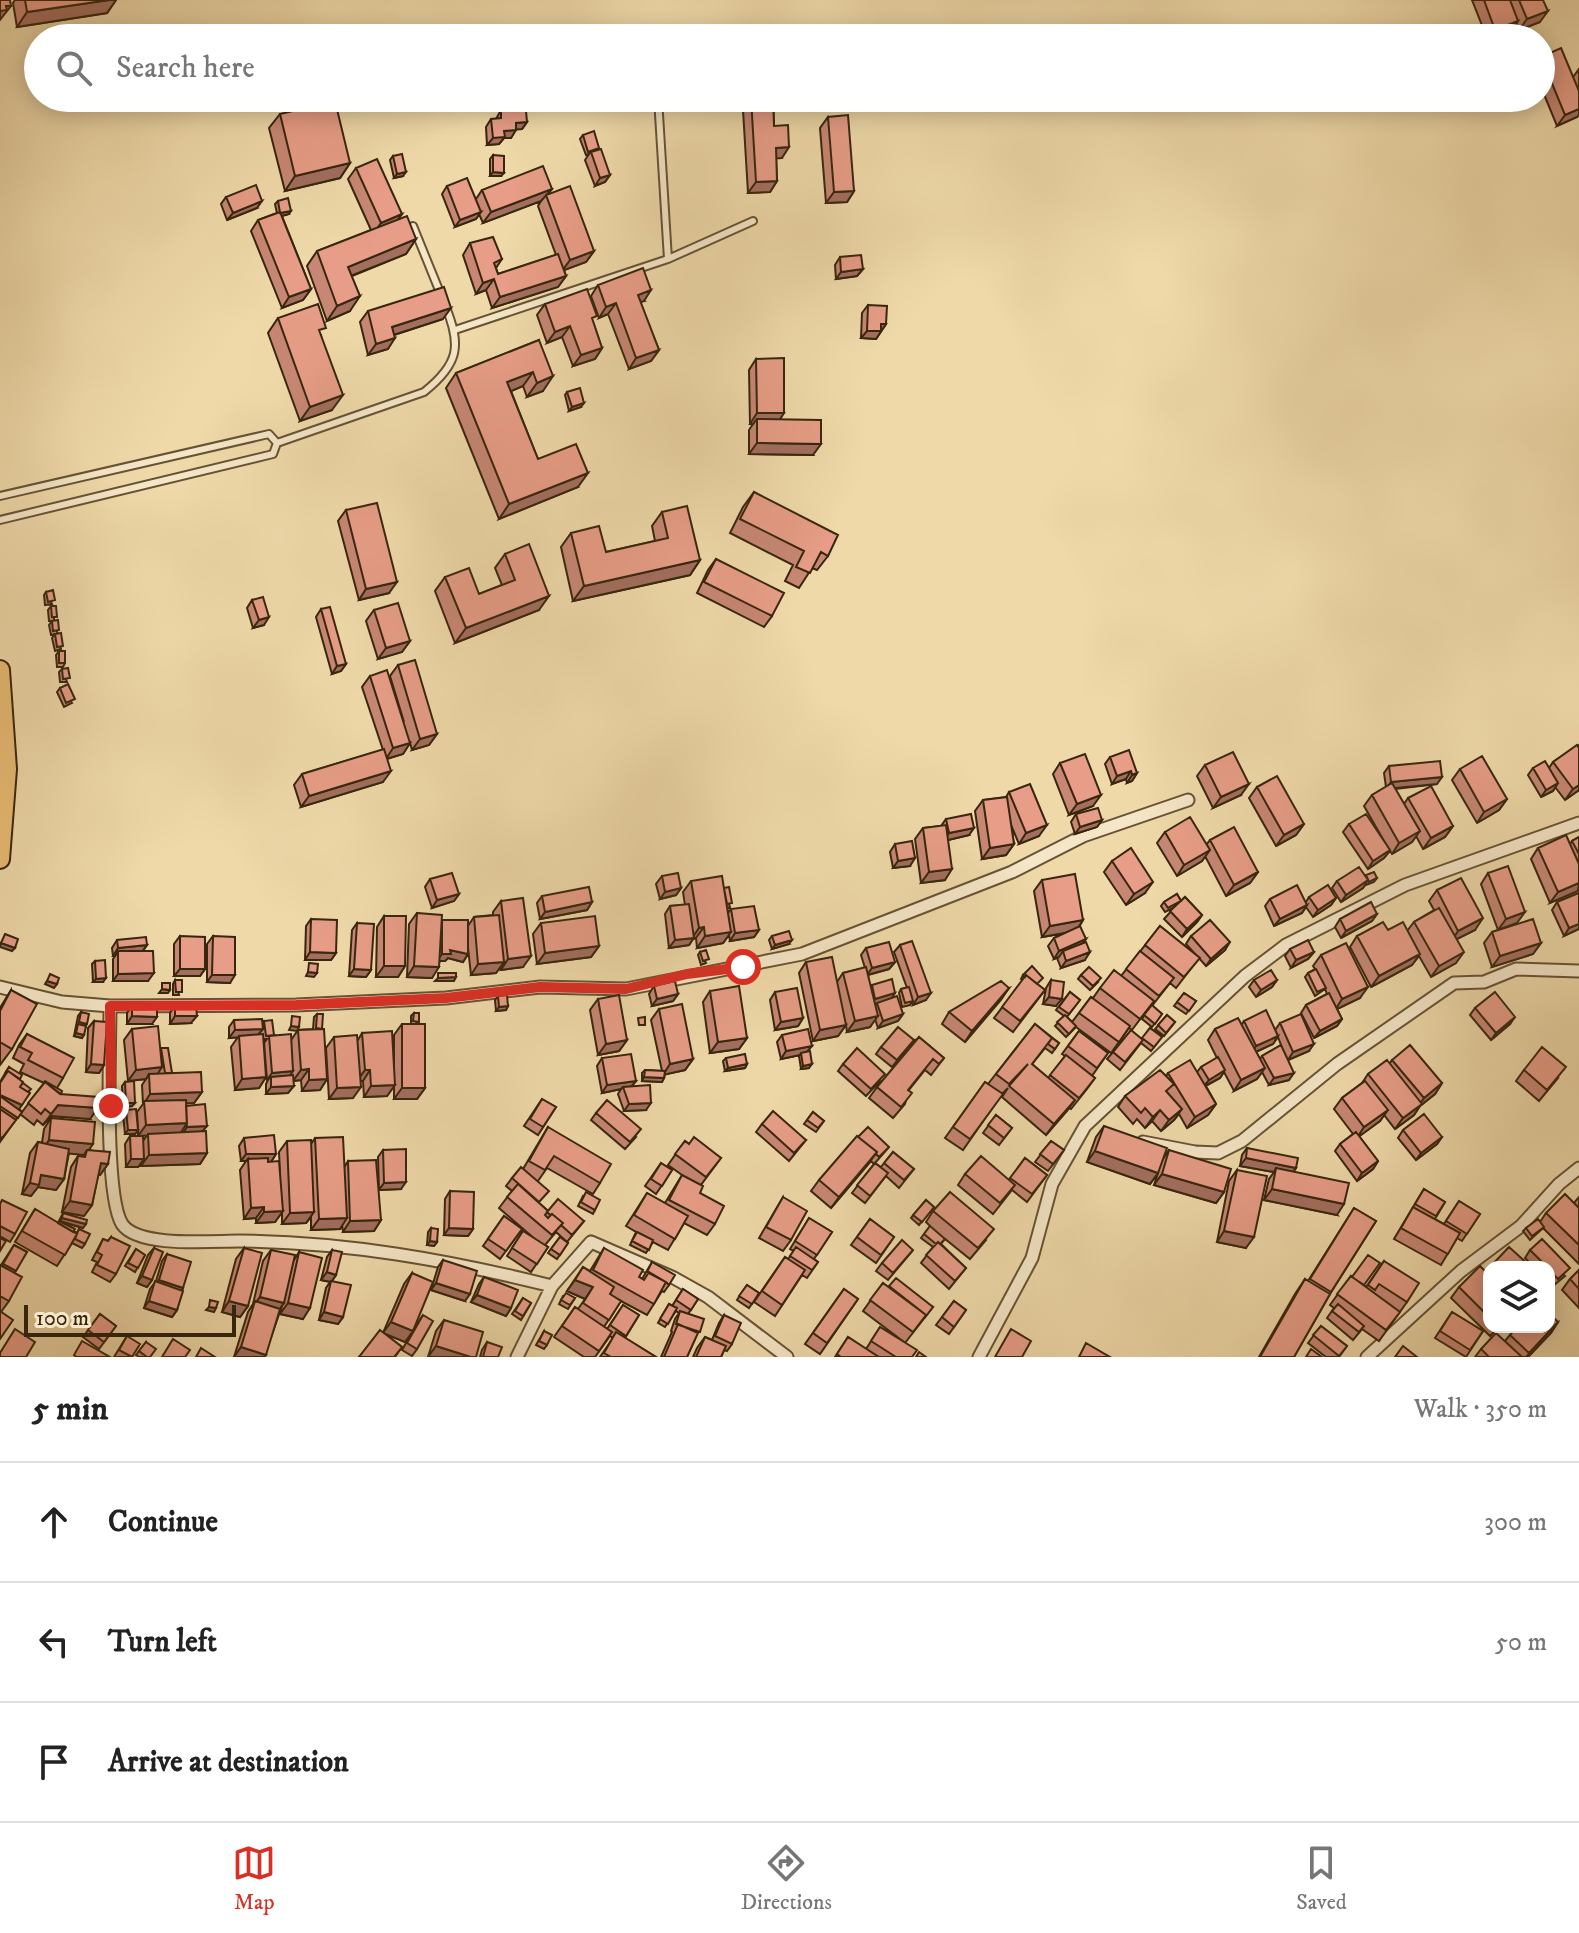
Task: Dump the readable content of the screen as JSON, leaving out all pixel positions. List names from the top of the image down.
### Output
{
  "scale_bar": "100 m",
  "page": {
    "search": "Search here",
    "scale": "100 m",
    "heading": ["5 min", "Walk · 350 m"],
    "list": [
      ["Continue", "300 m"],
      ["Turn left", "50 m"],
      "Arrive at destination"
    ],
    "nav": ["Map", "Directions", "Saved"]
  }
}
